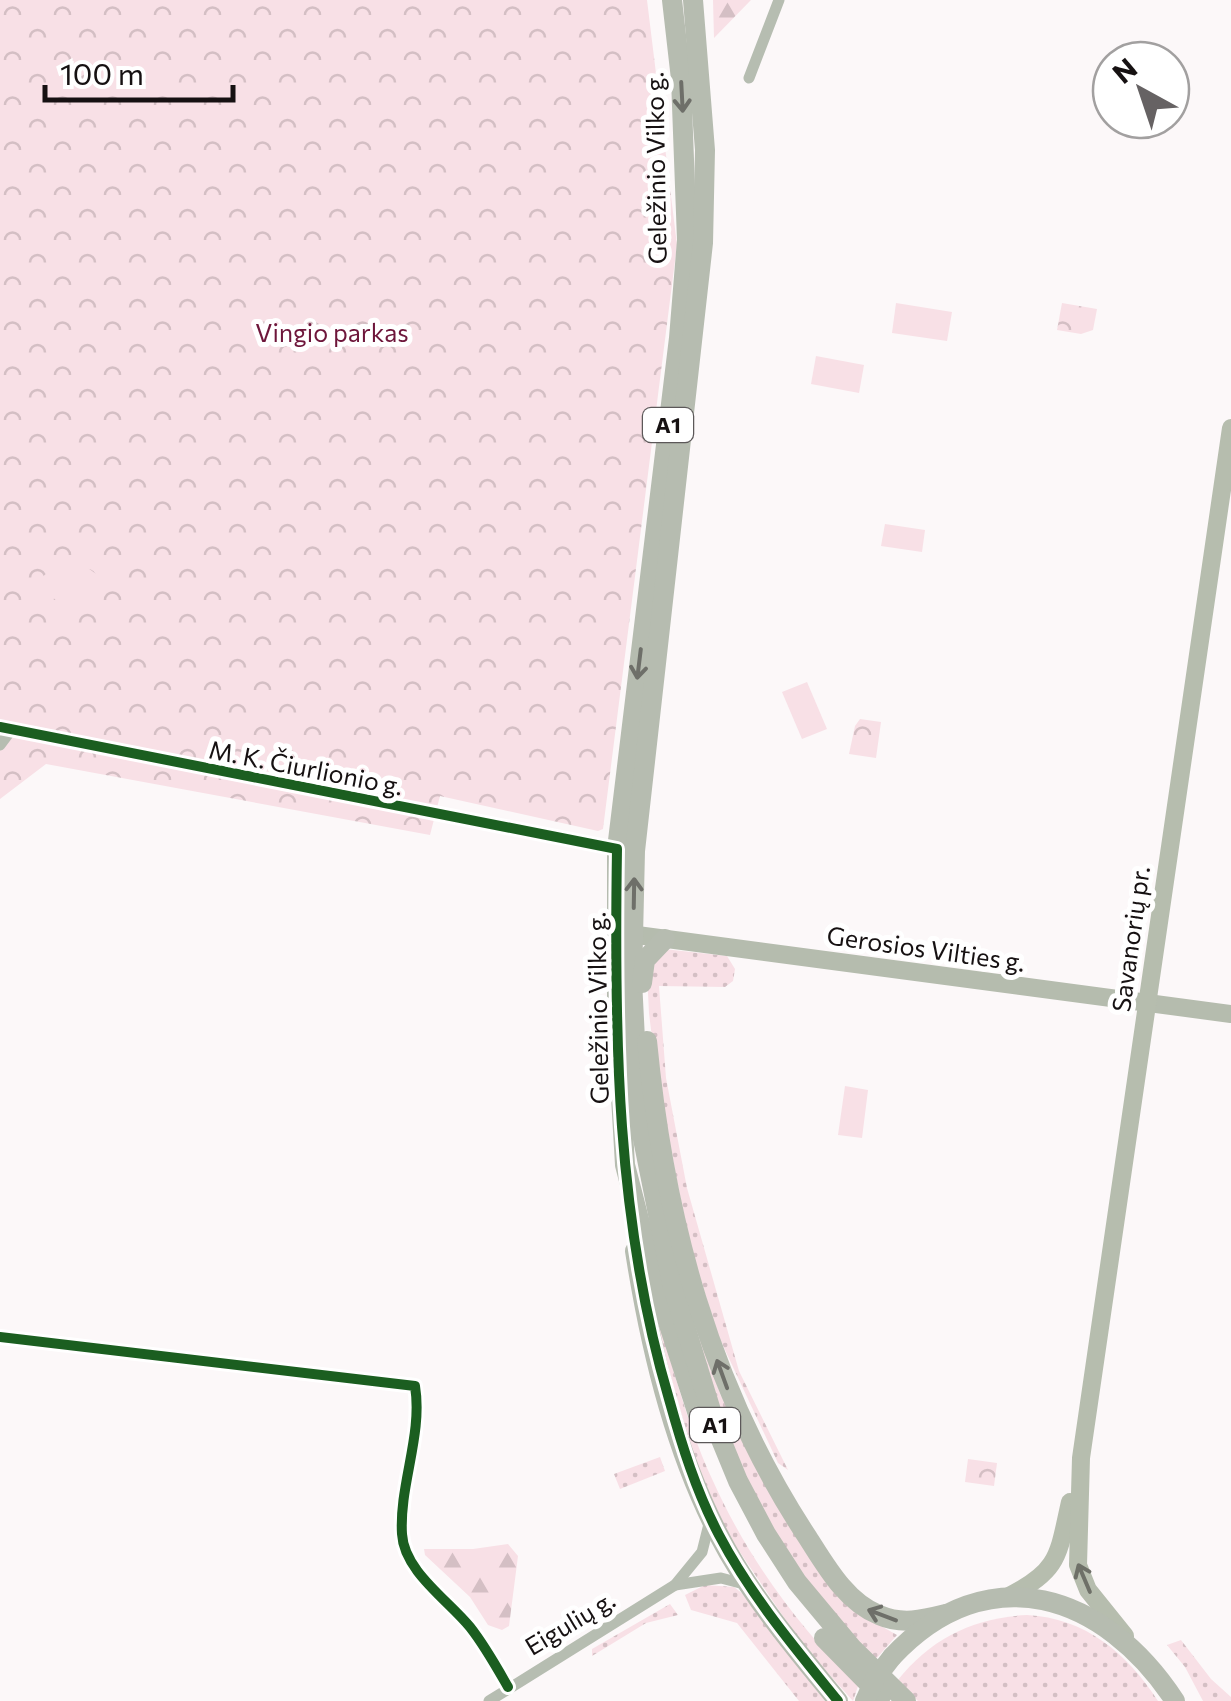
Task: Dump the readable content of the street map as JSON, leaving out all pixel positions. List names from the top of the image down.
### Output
{
  "streets": {
    "highway": ["Geležinio Vilko g.", "A1"],
    "main road": ["Savanorių pr.", "Gerosios Vilties g."],
    "street": ["M. K. Čiurlionio g.", "Eigulių g."]
  },
  "crossings": [
    ["Geležinio Vilko g.", "A1"],
    ["Geležinio Vilko g.", "M. K. Čiurlionio g."],
    ["Geležinio Vilko g.", "Gerosios Vilties g."],
    ["Savanorių pr.", "Gerosios Vilties g."]
  ],
  "parks": ["Vingio parkas"],
  "scale_bar": "100 m",
  "north": "top left"
}
